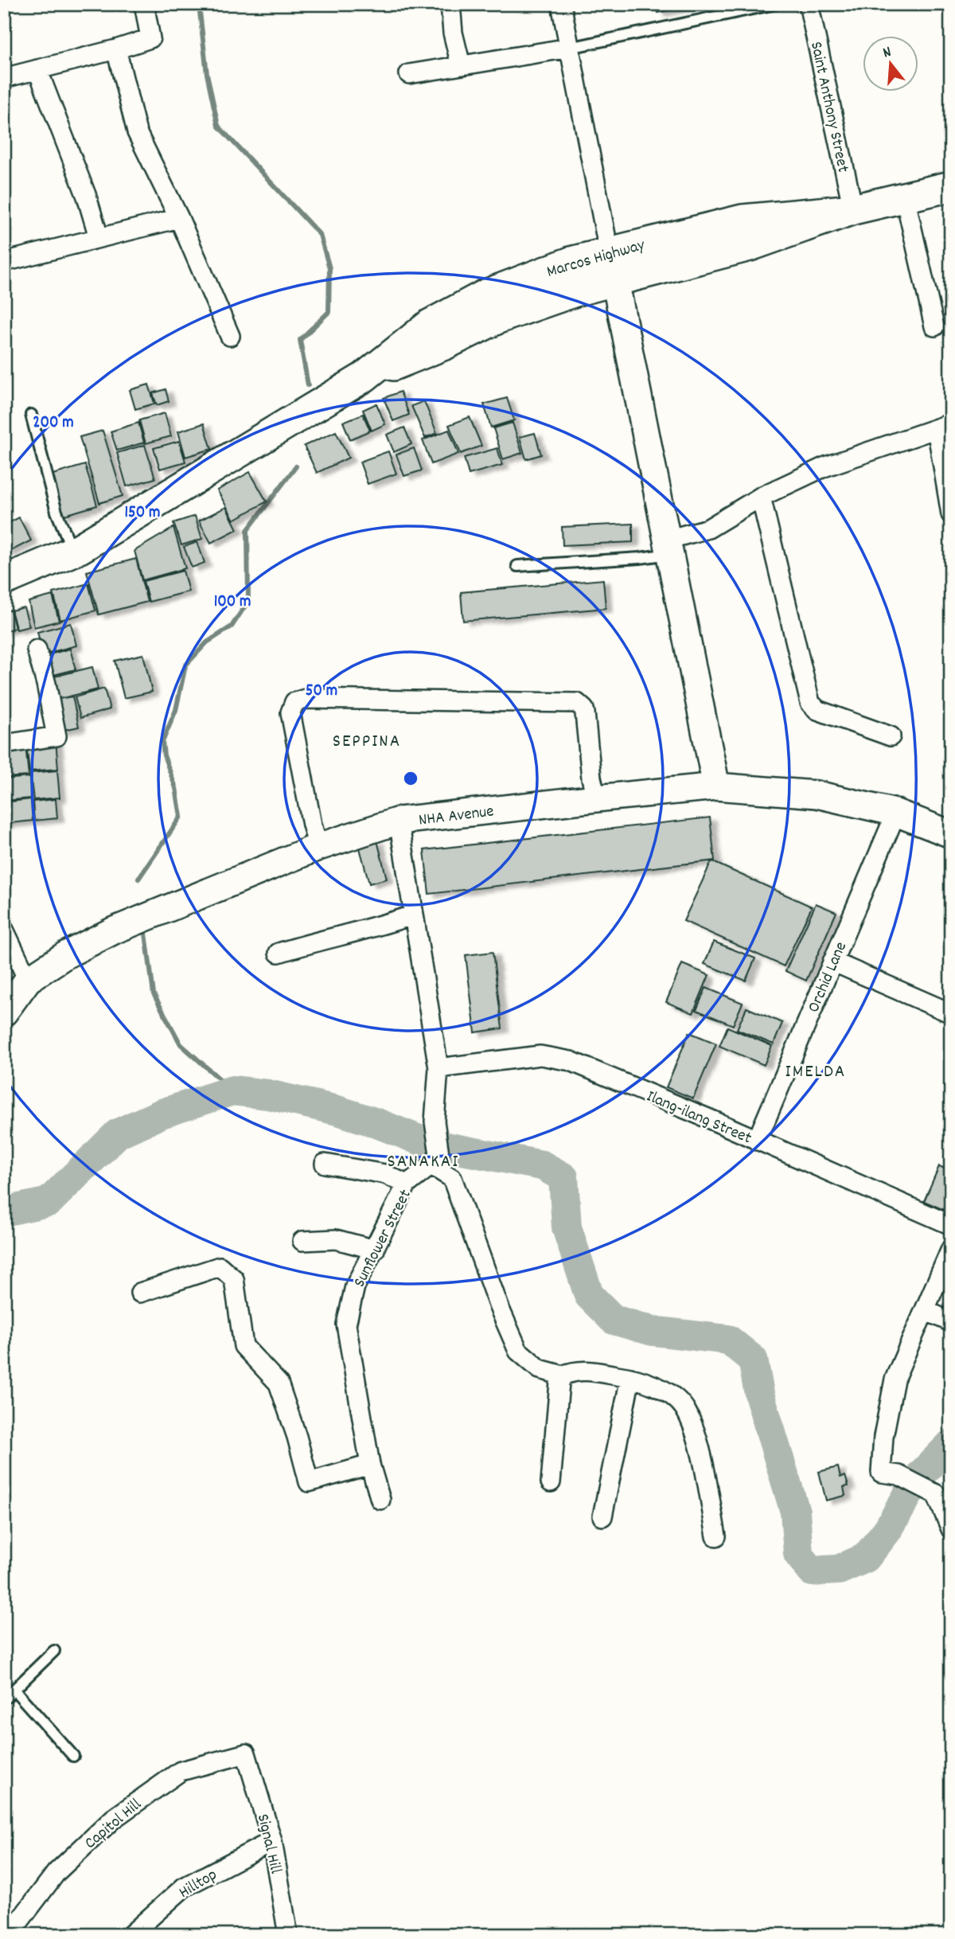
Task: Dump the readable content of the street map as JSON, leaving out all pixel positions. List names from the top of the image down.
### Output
{
  "streets": {
    "main road": ["Marcos Highway"],
    "street": [
      "Saint Anthony Street",
      "NHA Avenue",
      "Orchid Lane",
      "Ilang-ilang Street",
      "Sunflower Street",
      "Capitol Hill",
      "Signal Hill",
      "Hilltop"
    ]
  },
  "crossings": [
    ["Saint Anthony Street", "Marcos Highway"],
    ["NHA Avenue", "Orchid Lane"],
    ["Orchid Lane", "Ilang-ilang Street"],
    ["Capitol Hill", "Signal Hill"],
    ["Signal Hill", "Hilltop"]
  ],
  "districts": ["SEPPINA", "IMELDA", "SANAKAI"],
  "north": "top",
  "rings": [
    "200 m",
    "150 m",
    "100 m",
    "50 m"
  ]
}
